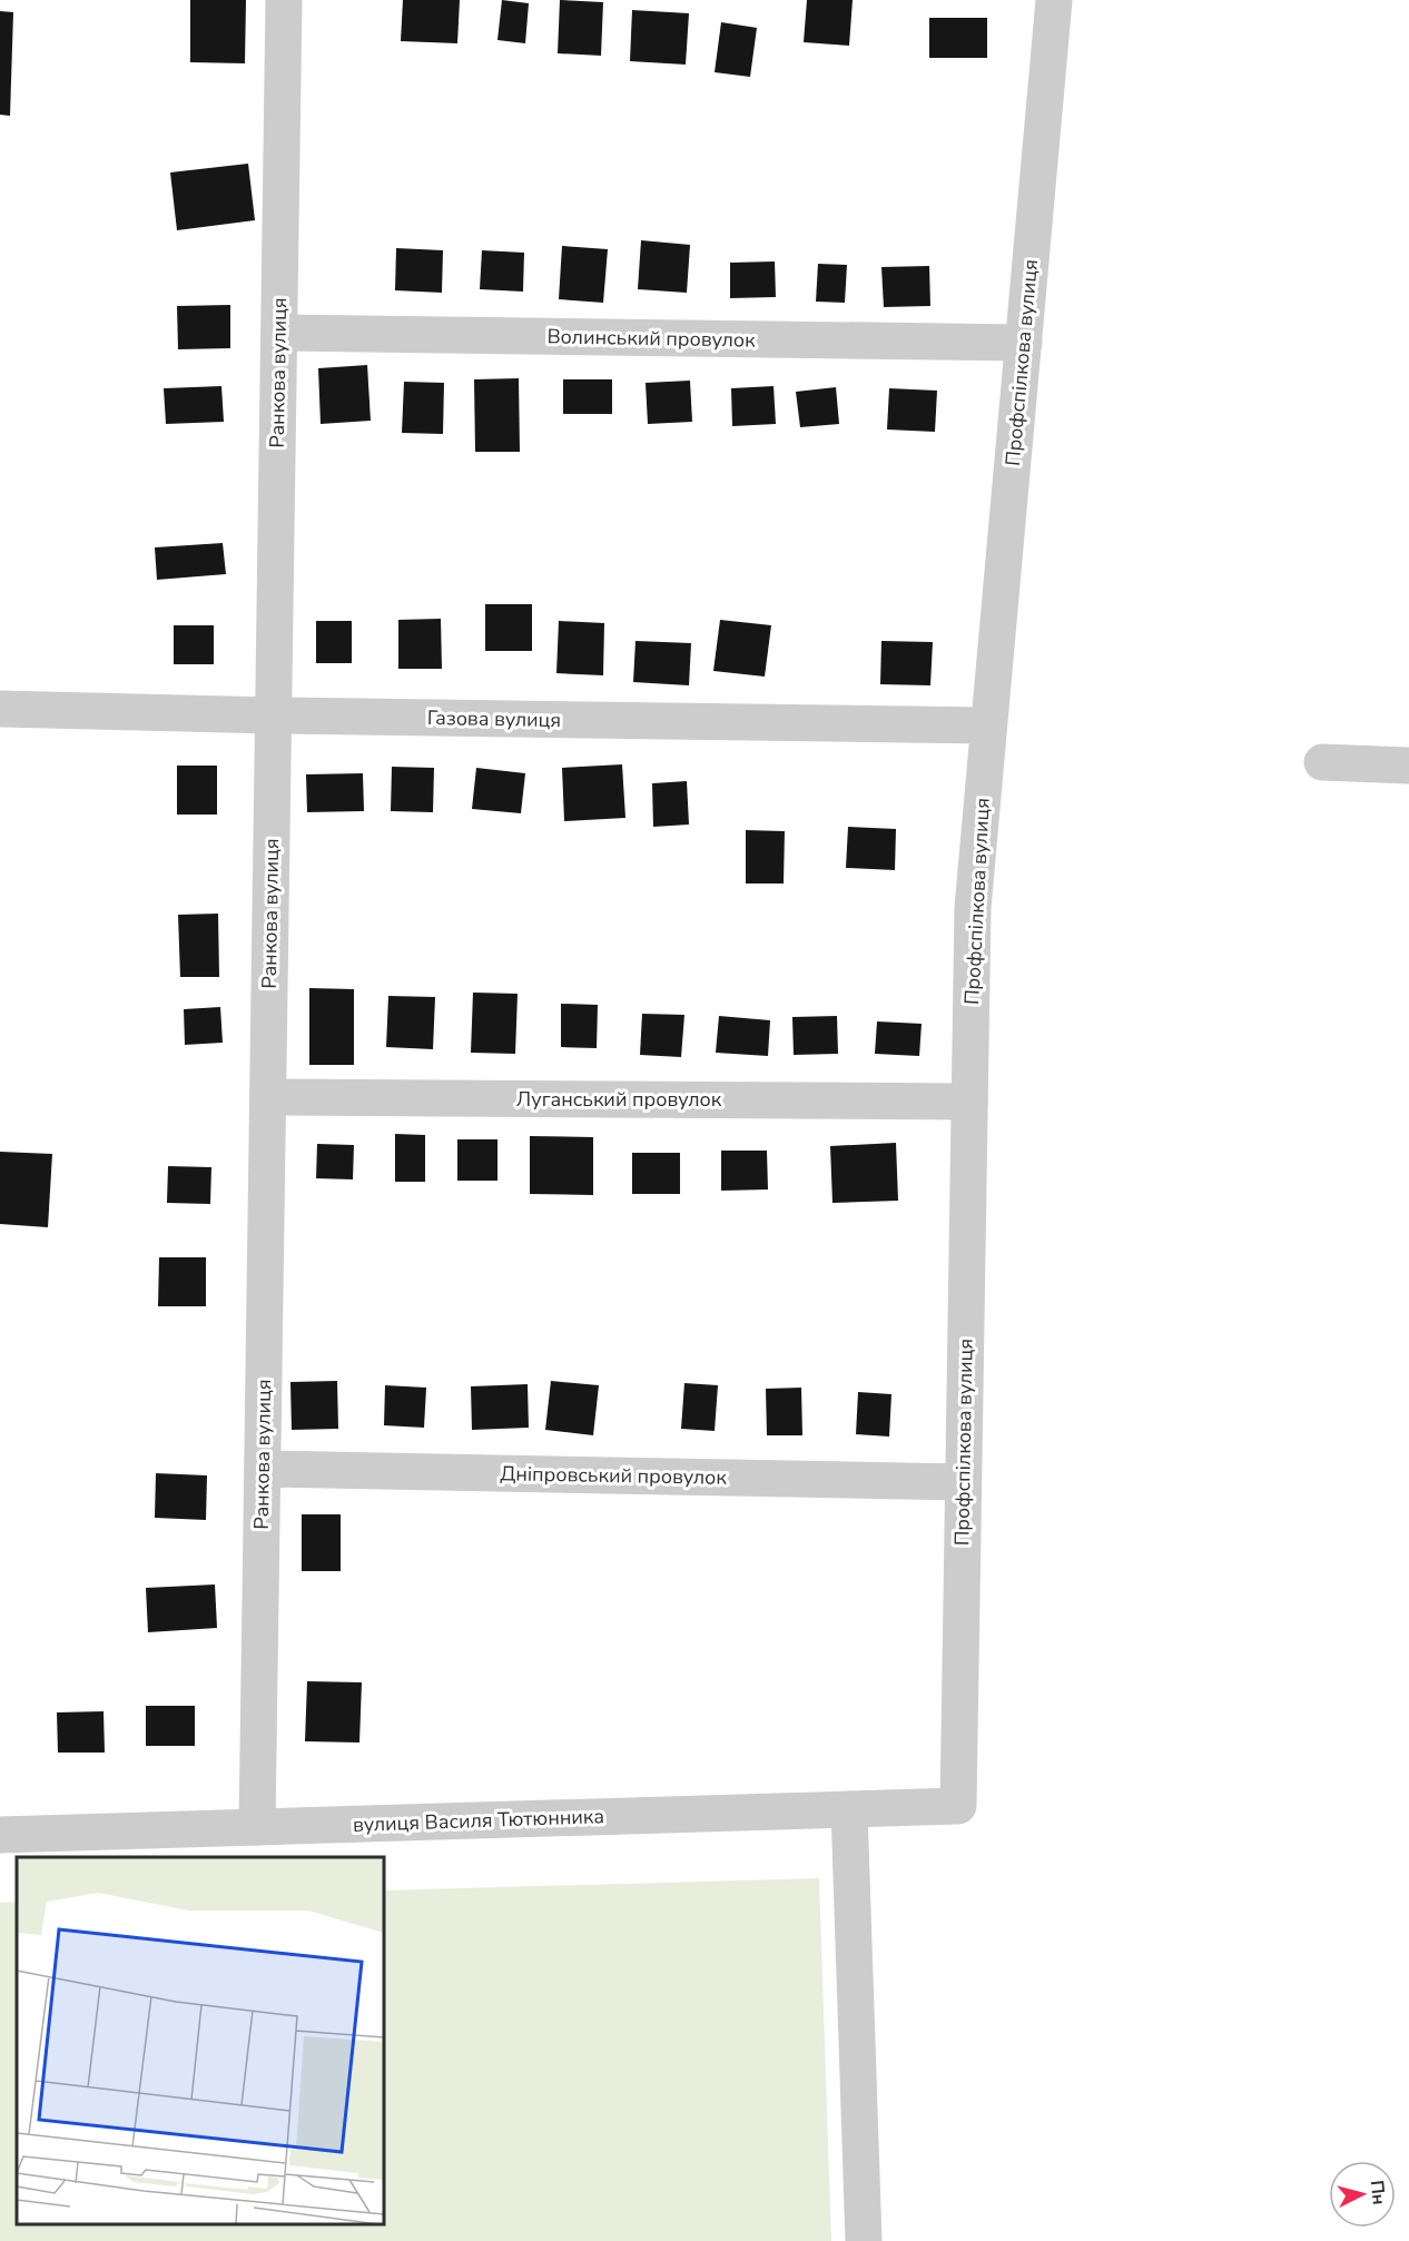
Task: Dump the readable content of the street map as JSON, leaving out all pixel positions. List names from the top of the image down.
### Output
{
  "streets": {
    "street": [
      "Волинський провулок",
      "Профспілкова вулиця",
      "Ранкова вулиця",
      "Газова вулиця",
      "Луганський провулок",
      "Дніпровський провулок",
      "вулиця Василя Тютюнника"
    ]
  },
  "crossings": [
    ["Волинський провулок", "Профспілкова вулиця"],
    ["Волинський провулок", "Ранкова вулиця"],
    ["Профспілкова вулиця", "Газова вулиця"],
    ["Профспілкова вулиця", "Луганський провулок"],
    ["Профспілкова вулиця", "Дніпровський провулок"],
    ["Профспілкова вулиця", "вулиця Василя Тютюнника"],
    ["Ранкова вулиця", "Газова вулиця"],
    ["Ранкова вулиця", "Луганський провулок"],
    ["Ранкова вулиця", "Дніпровський провулок"],
    ["Ранкова вулиця", "вулиця Василя Тютюнника"]
  ],
  "north": "right"
}
